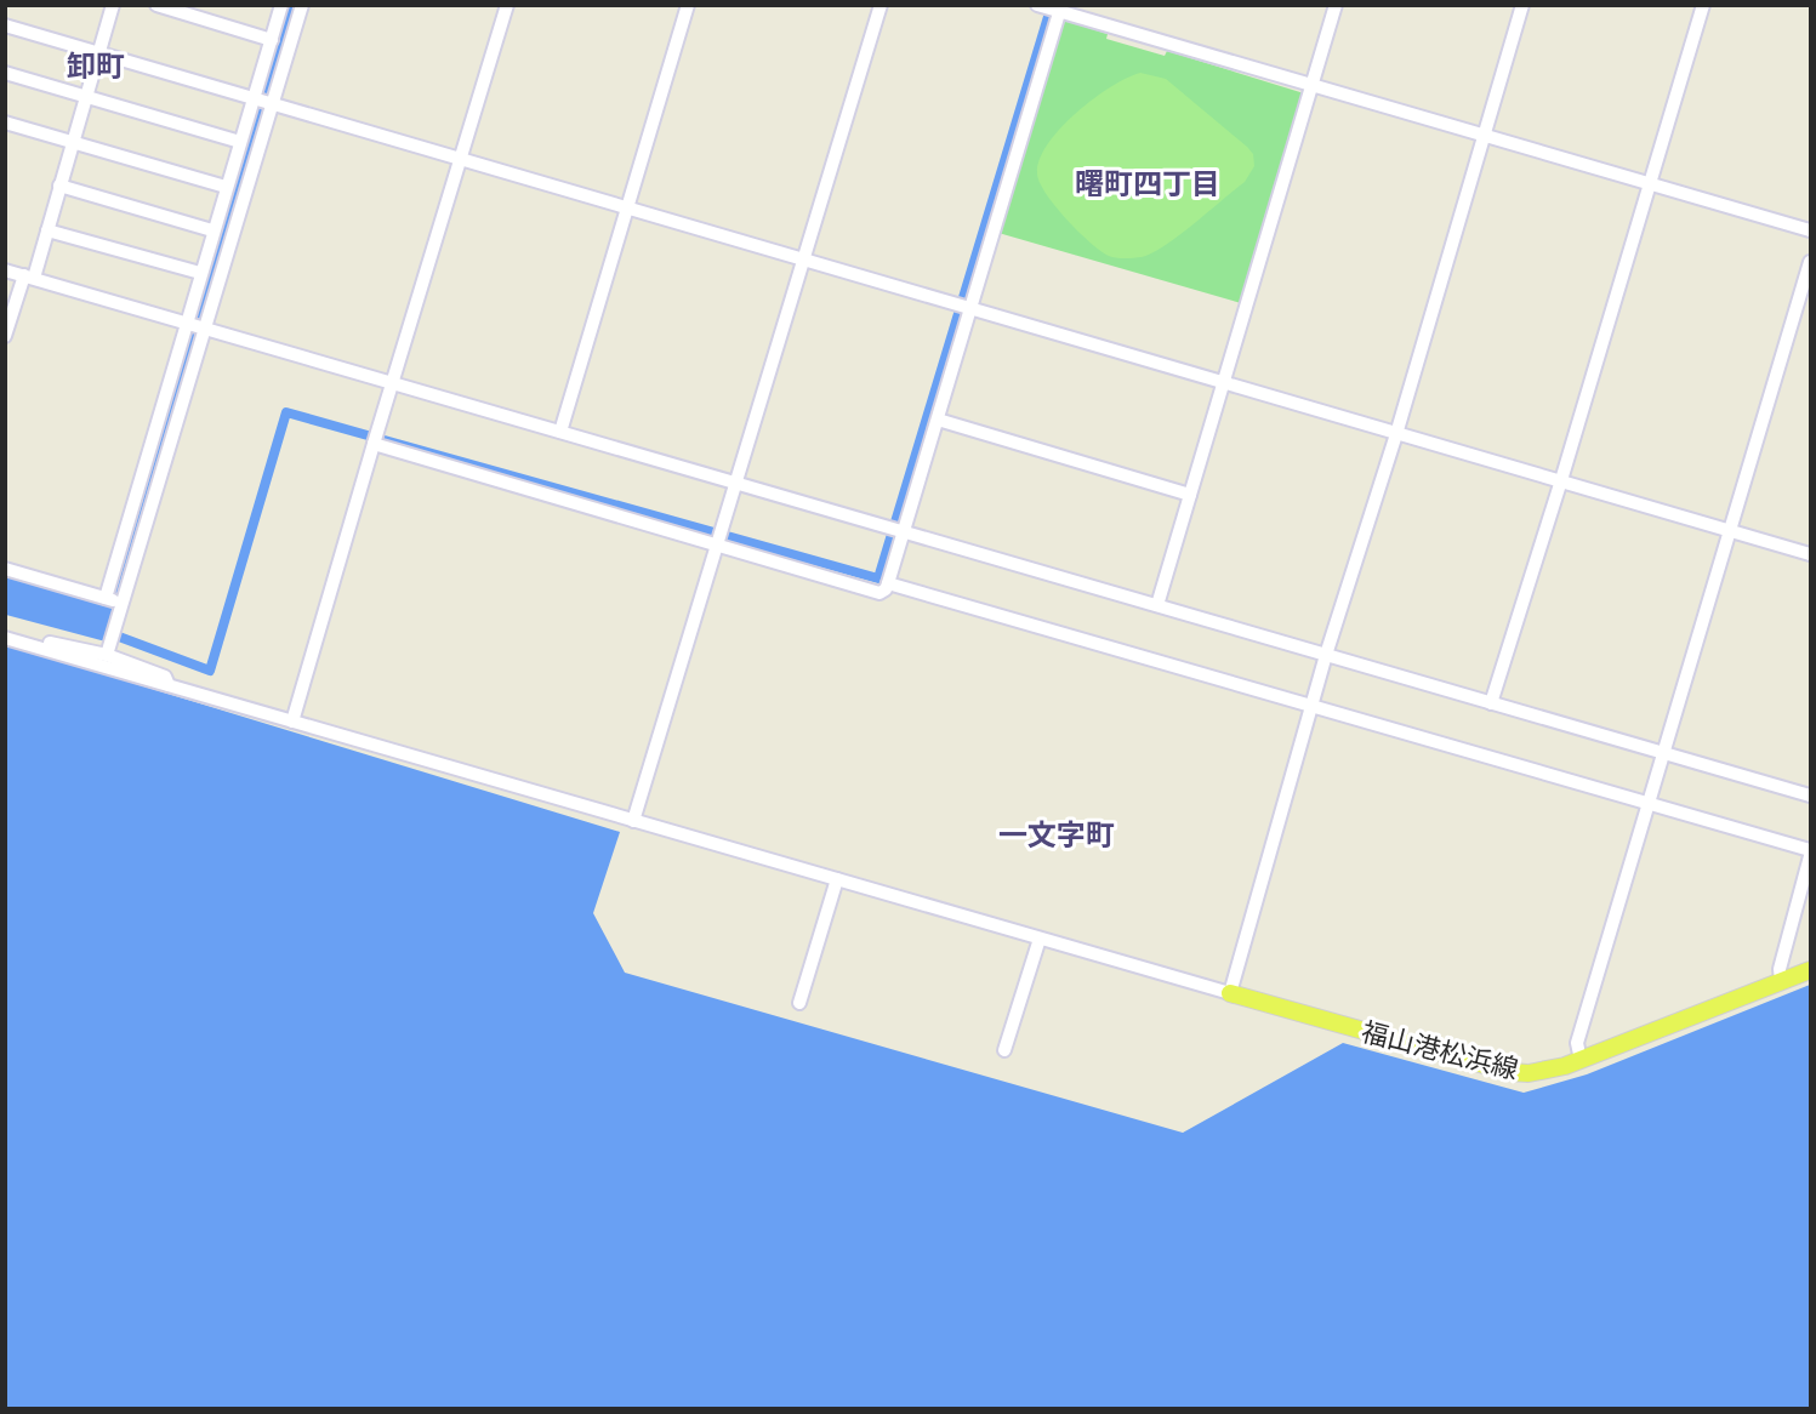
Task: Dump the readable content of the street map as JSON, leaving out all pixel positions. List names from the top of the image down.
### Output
{
  "streets": {
    "main road": ["福山港松浜線"]
  },
  "districts": ["卸町", "曙町四丁目", "一文字町"]
}
